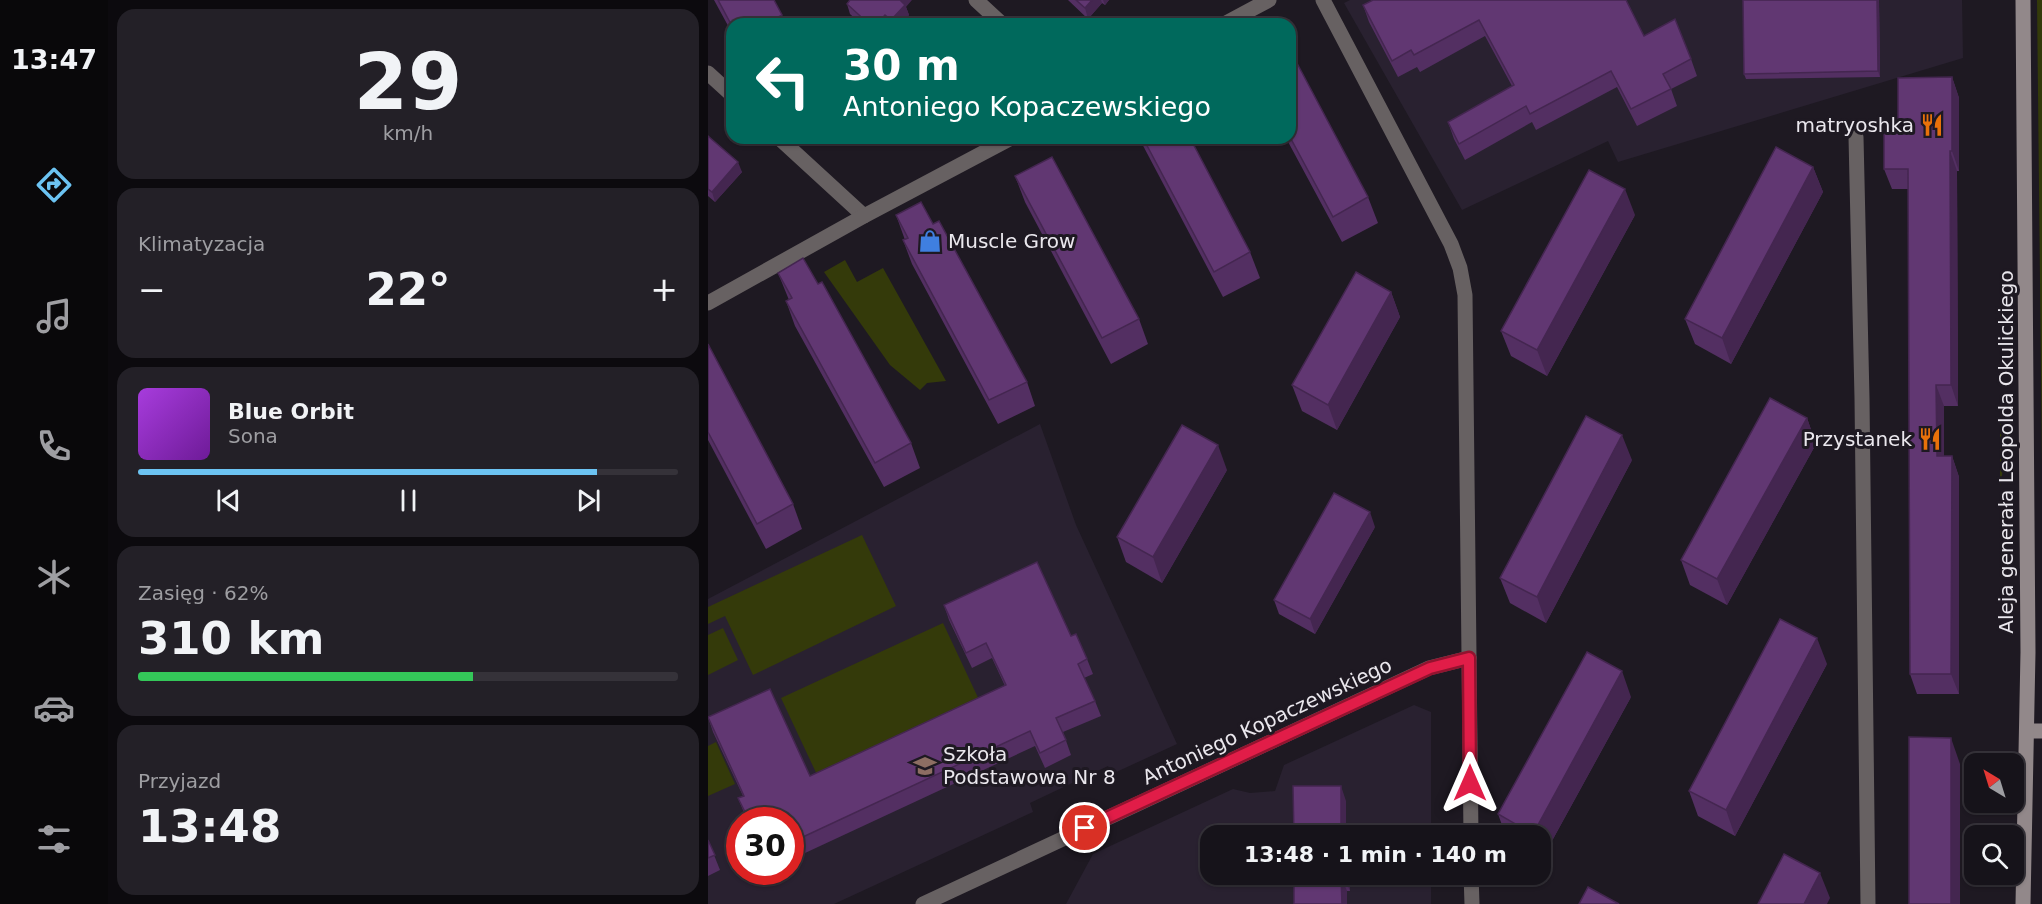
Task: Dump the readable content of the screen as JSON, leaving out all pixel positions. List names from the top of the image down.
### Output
{
  "streets": {
    "main road": ["Aleja generała Leopolda Okulickiego"],
    "street": ["Antoniego Kopaczewskiego"]
  },
  "places": {
    "restaurant": ["matryoshka", "Przystanek"],
    "shop": ["Muscle Grow"],
    "school or university": ["Szkoła Podstawowa Nr 8"]
  },
  "north": "top left",
  "page": {
    "tabs": "13:47",
    "tile": [
      ["29", "km/h"],
      "Klimatyzacja",
      ["Zasięg · 62%", "310 km"],
      ["Przyjazd", "13:48"]
    ],
    "turn": ["30 m", "Antoniego Kopaczewskiego"],
    "heat": ["−", "22°", "+"],
    "song": ["Blue Orbit", "Sona"],
    "limit": "30",
    "trip": "13:48 · 1 min · 140 m"
  }
}
